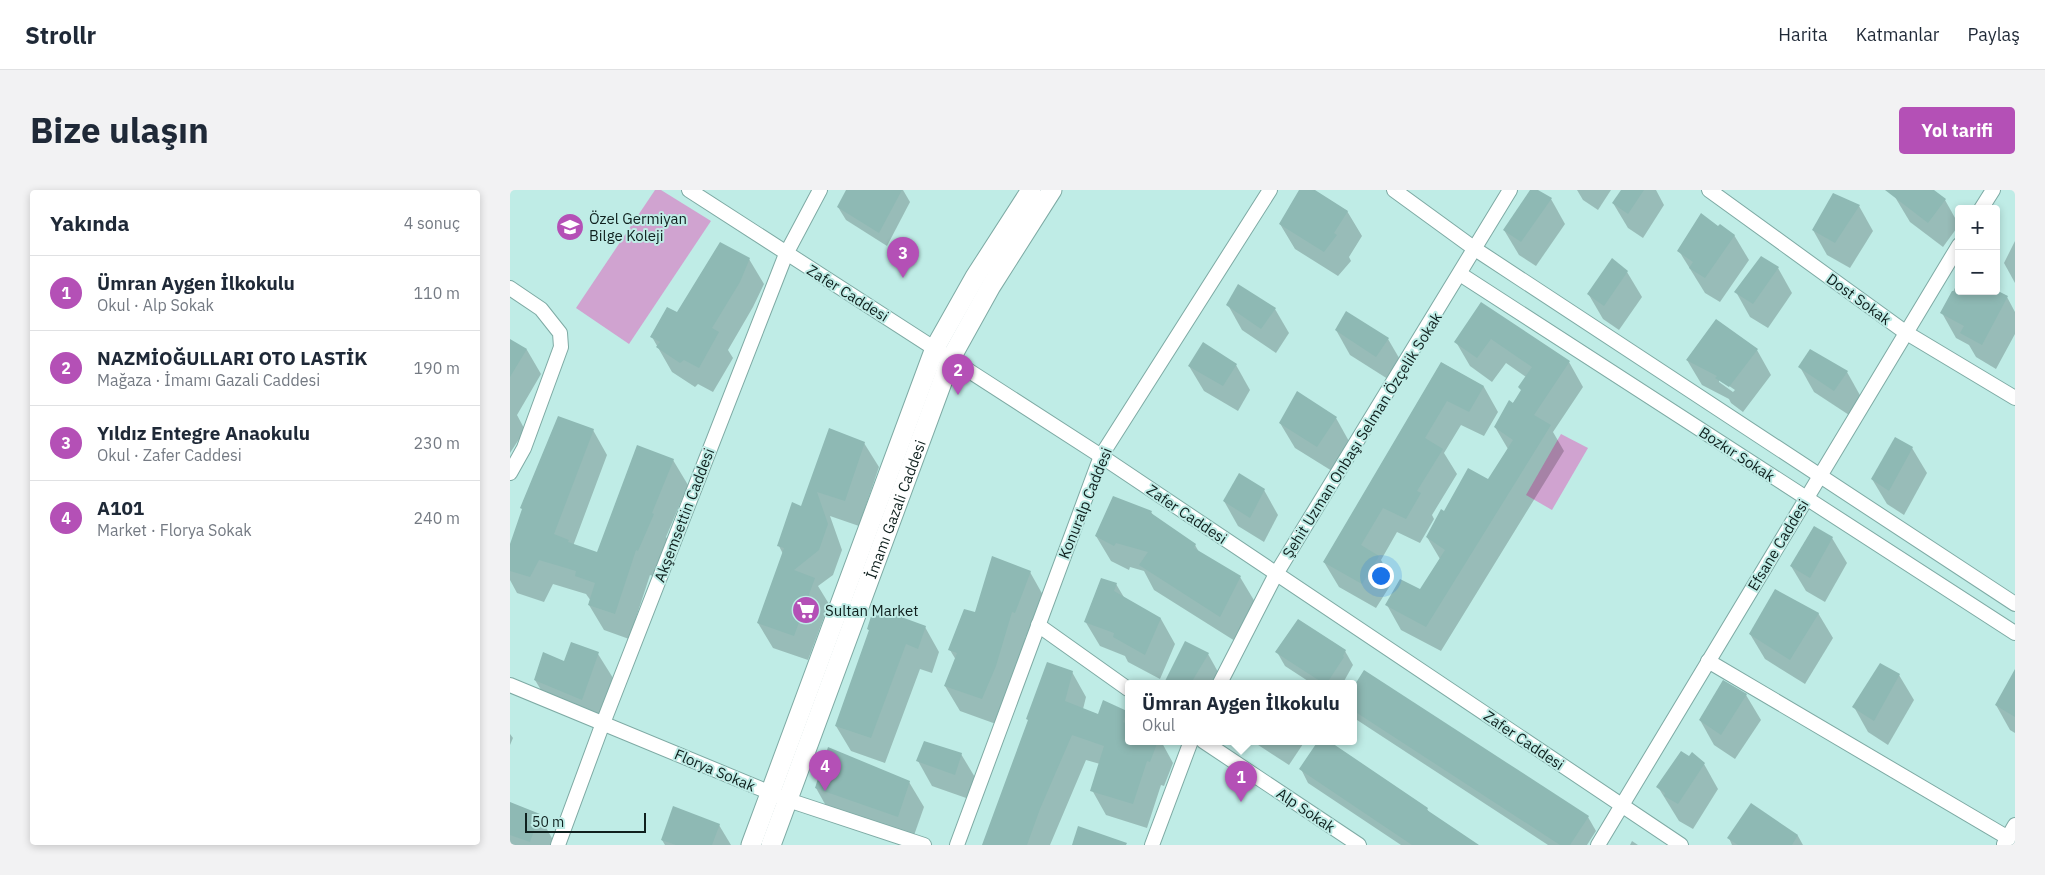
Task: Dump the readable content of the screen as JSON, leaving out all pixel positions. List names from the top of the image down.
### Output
{
  "streets": {
    "main road": ["İmamı Gazali Caddesi"],
    "street": [
      "Zafer Caddesi",
      "Dost Sokak",
      "Şehit Uzman Onbaşı Selman Özçelik Sokak",
      "Bozkır Sokak",
      "Konuralp Caddesi",
      "Akşemsettin Caddesi",
      "Efsane Caddesi",
      "Florya Sokak",
      "Alp Sokak"
    ]
  },
  "crossings": [
    ["Zafer Caddesi", "Şehit Uzman Onbaşı Selman Özçelik Sokak"],
    ["Zafer Caddesi", "Konuralp Caddesi"],
    ["Zafer Caddesi", "İmamı Gazali Caddesi"],
    ["Zafer Caddesi", "Akşemsettin Caddesi"],
    ["Zafer Caddesi", "Efsane Caddesi"],
    ["Dost Sokak", "Efsane Caddesi"],
    ["Şehit Uzman Onbaşı Selman Özçelik Sokak", "Bozkır Sokak"],
    ["Bozkır Sokak", "Efsane Caddesi"],
    ["İmamı Gazali Caddesi", "Florya Sokak"],
    ["Akşemsettin Caddesi", "Florya Sokak"]
  ],
  "places": {
    "school or university": ["Özel Germiyan Bilge Koleji"],
    "supermarket": ["Sultan Market"]
  },
  "scale_bar": "50 m",
  "page": {
    "header": "Strollr",
    "nav": ["Harita", "Katmanlar", "Paylaş"],
    "title": "Bize ulaşın",
    "buttons": "Yol tarifi",
    "heading": ["Yakında", "4 sonuç"],
    "map_buttons": ["+", "−"],
    "pins": [
      "3",
      "2",
      "4",
      "1"
    ],
    "list": [
      {
        "mark": "1",
        "name": "Ümran Aygen İlkokulu",
        "note": "Okul · Alp Sokak",
        "value": "110 m"
      },
      {
        "mark": "2",
        "name": "NAZMİOĞULLARI OTO LASTİK",
        "note": "Mağaza · İmamı Gazali Caddesi",
        "value": "190 m"
      },
      {
        "mark": "3",
        "name": "Yıldız Entegre Anaokulu",
        "note": "Okul · Zafer Caddesi",
        "value": "230 m"
      },
      {
        "mark": "4",
        "name": "A101",
        "note": "Market · Florya Sokak",
        "value": "240 m"
      }
    ],
    "popup": ["Ümran Aygen İlkokulu", "Okul"],
    "scale": "50 m"
  }
}
